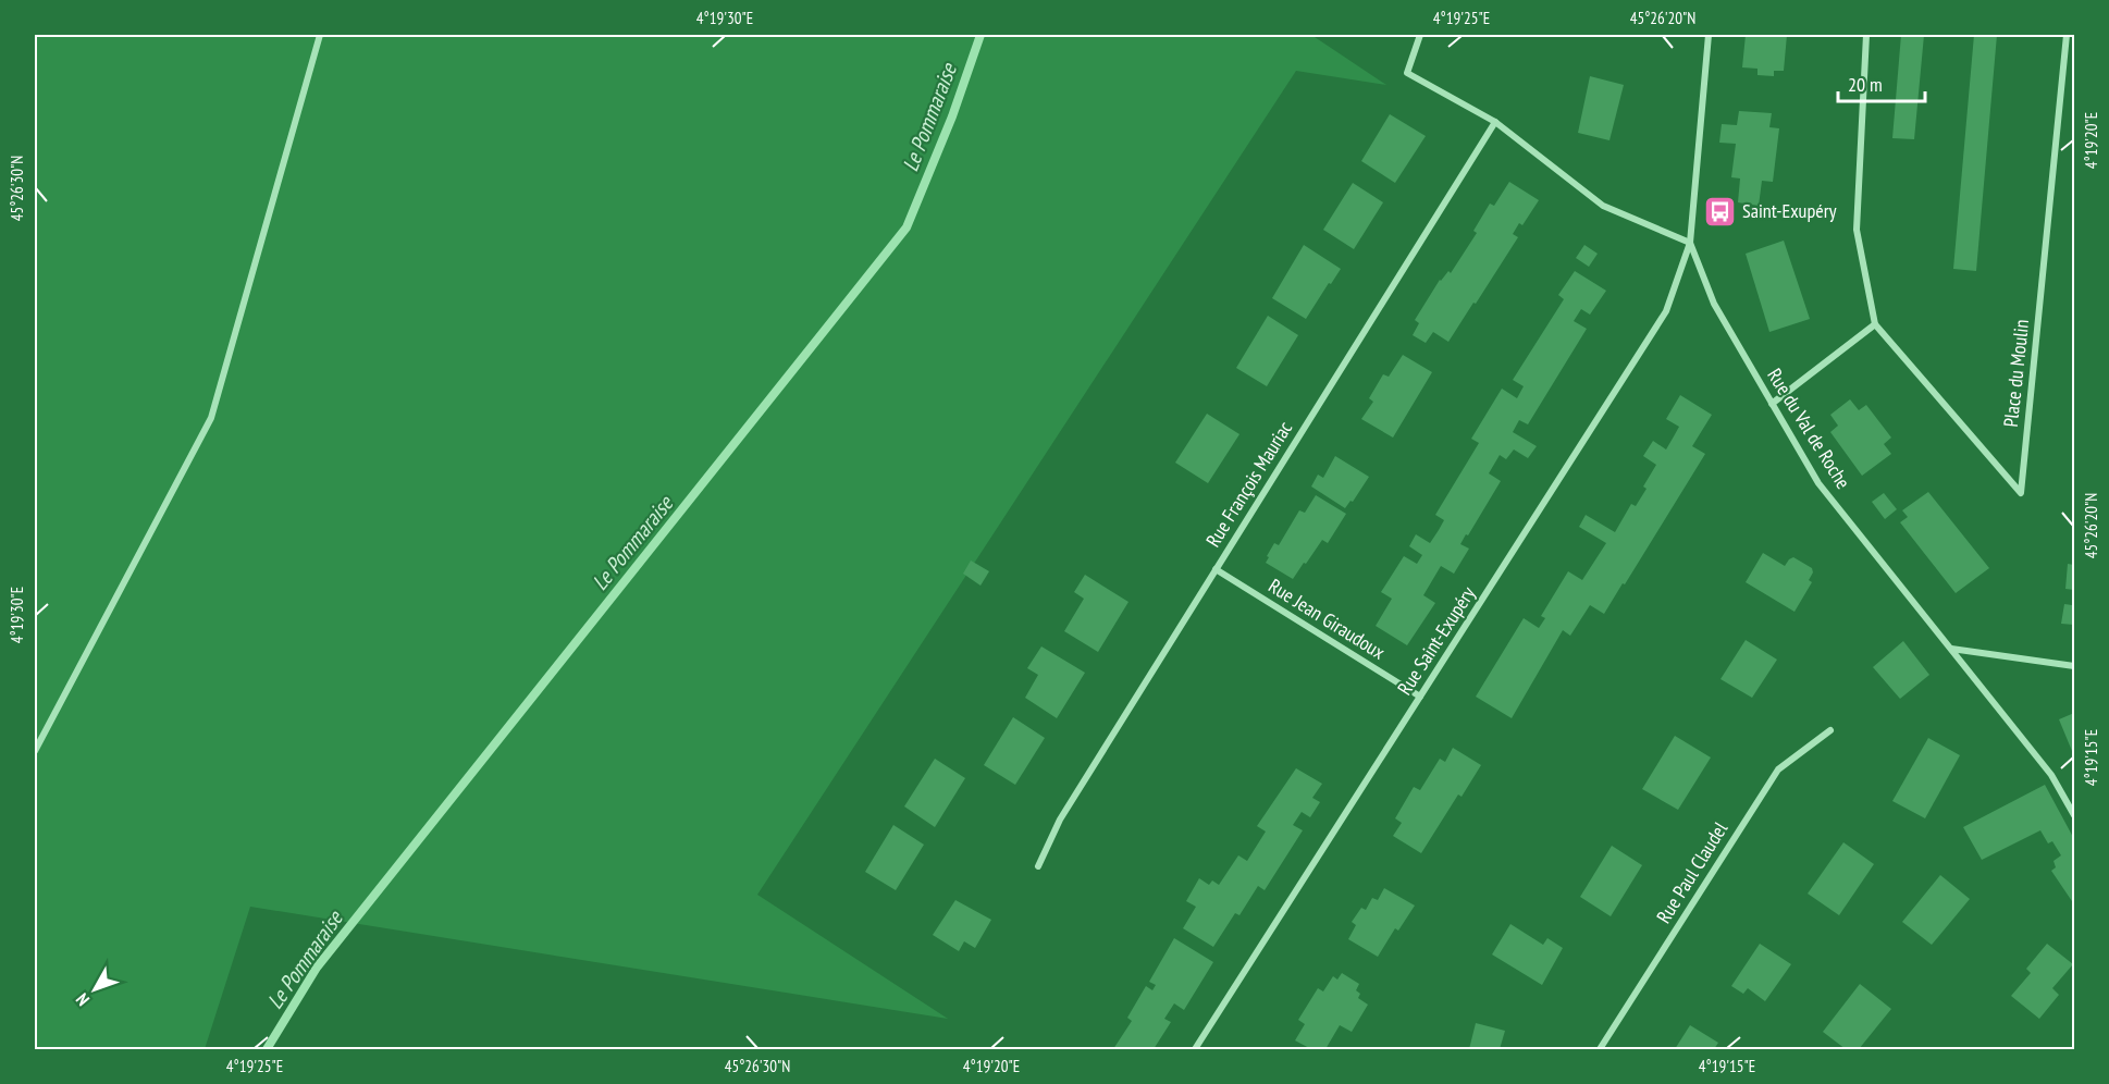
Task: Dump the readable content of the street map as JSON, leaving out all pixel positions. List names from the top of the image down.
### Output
{
  "streets": {
    "street": [
      "Place du Moulin",
      "Rue du Val de Roche",
      "Rue François Mauriac",
      "Rue Jean Giraudoux",
      "Rue Saint-Exupéry",
      "Rue Paul Claudel"
    ]
  },
  "crossings": [
    ["Rue du Val de Roche", "Rue Saint-Exupéry"],
    ["Rue François Mauriac", "Rue Jean Giraudoux"],
    ["Rue Jean Giraudoux", "Rue Saint-Exupéry"]
  ],
  "water": ["Le Pommaraise"],
  "places": {
    "bus stop": ["Saint-Exupéry"]
  },
  "scale_bar": "20 m",
  "north": "bottom left",
  "coordinates": [
    "4°19'30\"E",
    "4°19'25\"E",
    "45°26'20\"N",
    "4°19'20\"E",
    "45°26'30\"N",
    "4°19'15\"E"
  ]
}
